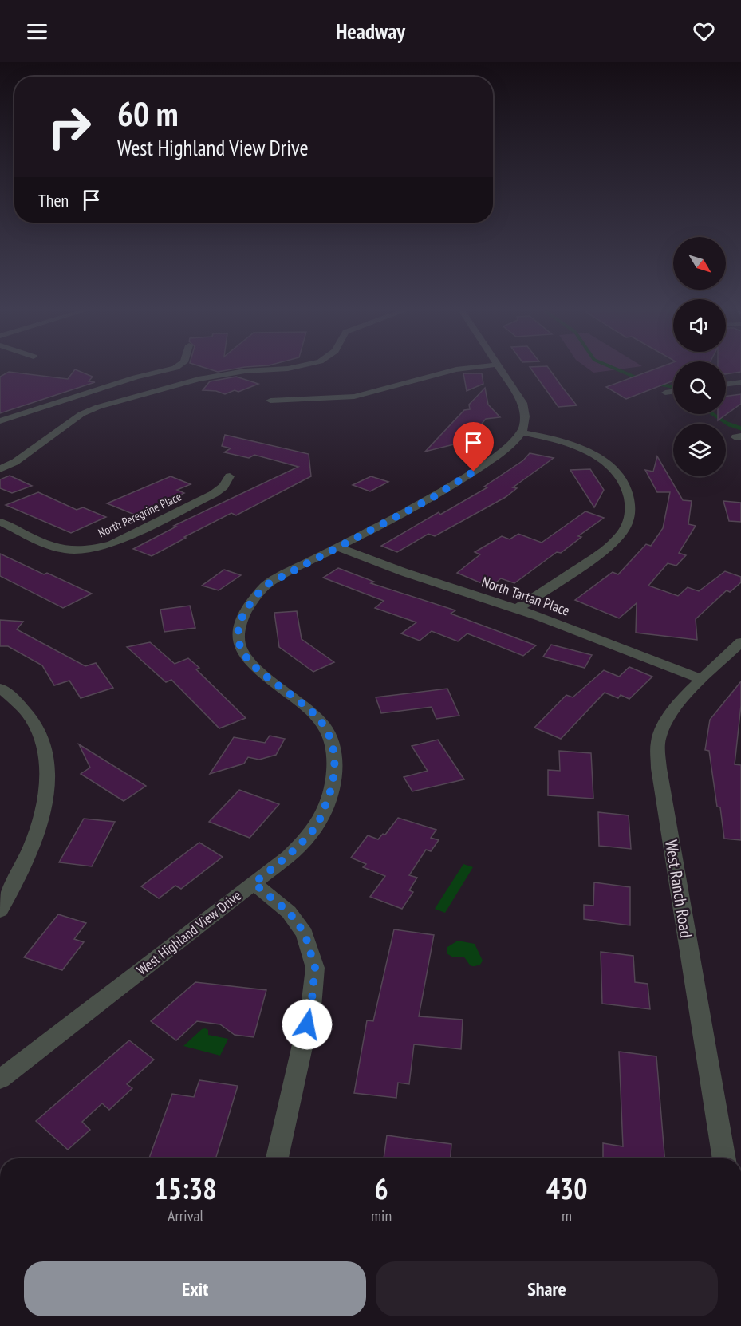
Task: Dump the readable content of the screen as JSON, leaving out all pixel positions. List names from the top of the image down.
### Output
{
  "streets": {
    "street": [
      "North Peregrine Place",
      "North Tartan Place",
      "West Ranch Road",
      "West Highland View Drive"
    ]
  },
  "crossings": [
    ["North Tartan Place", "West Ranch Road"],
    ["North Tartan Place", "West Highland View Drive"]
  ],
  "north": "bottom right",
  "page": {
    "header": "Headway",
    "turn": ["60 m", "West Highland View Drive"],
    "then": "Then",
    "eta": [
      "15:38",
      "Arrival",
      "6",
      "min",
      "430",
      "m"
    ],
    "buttons": ["Exit", "Share"]
  }
}
